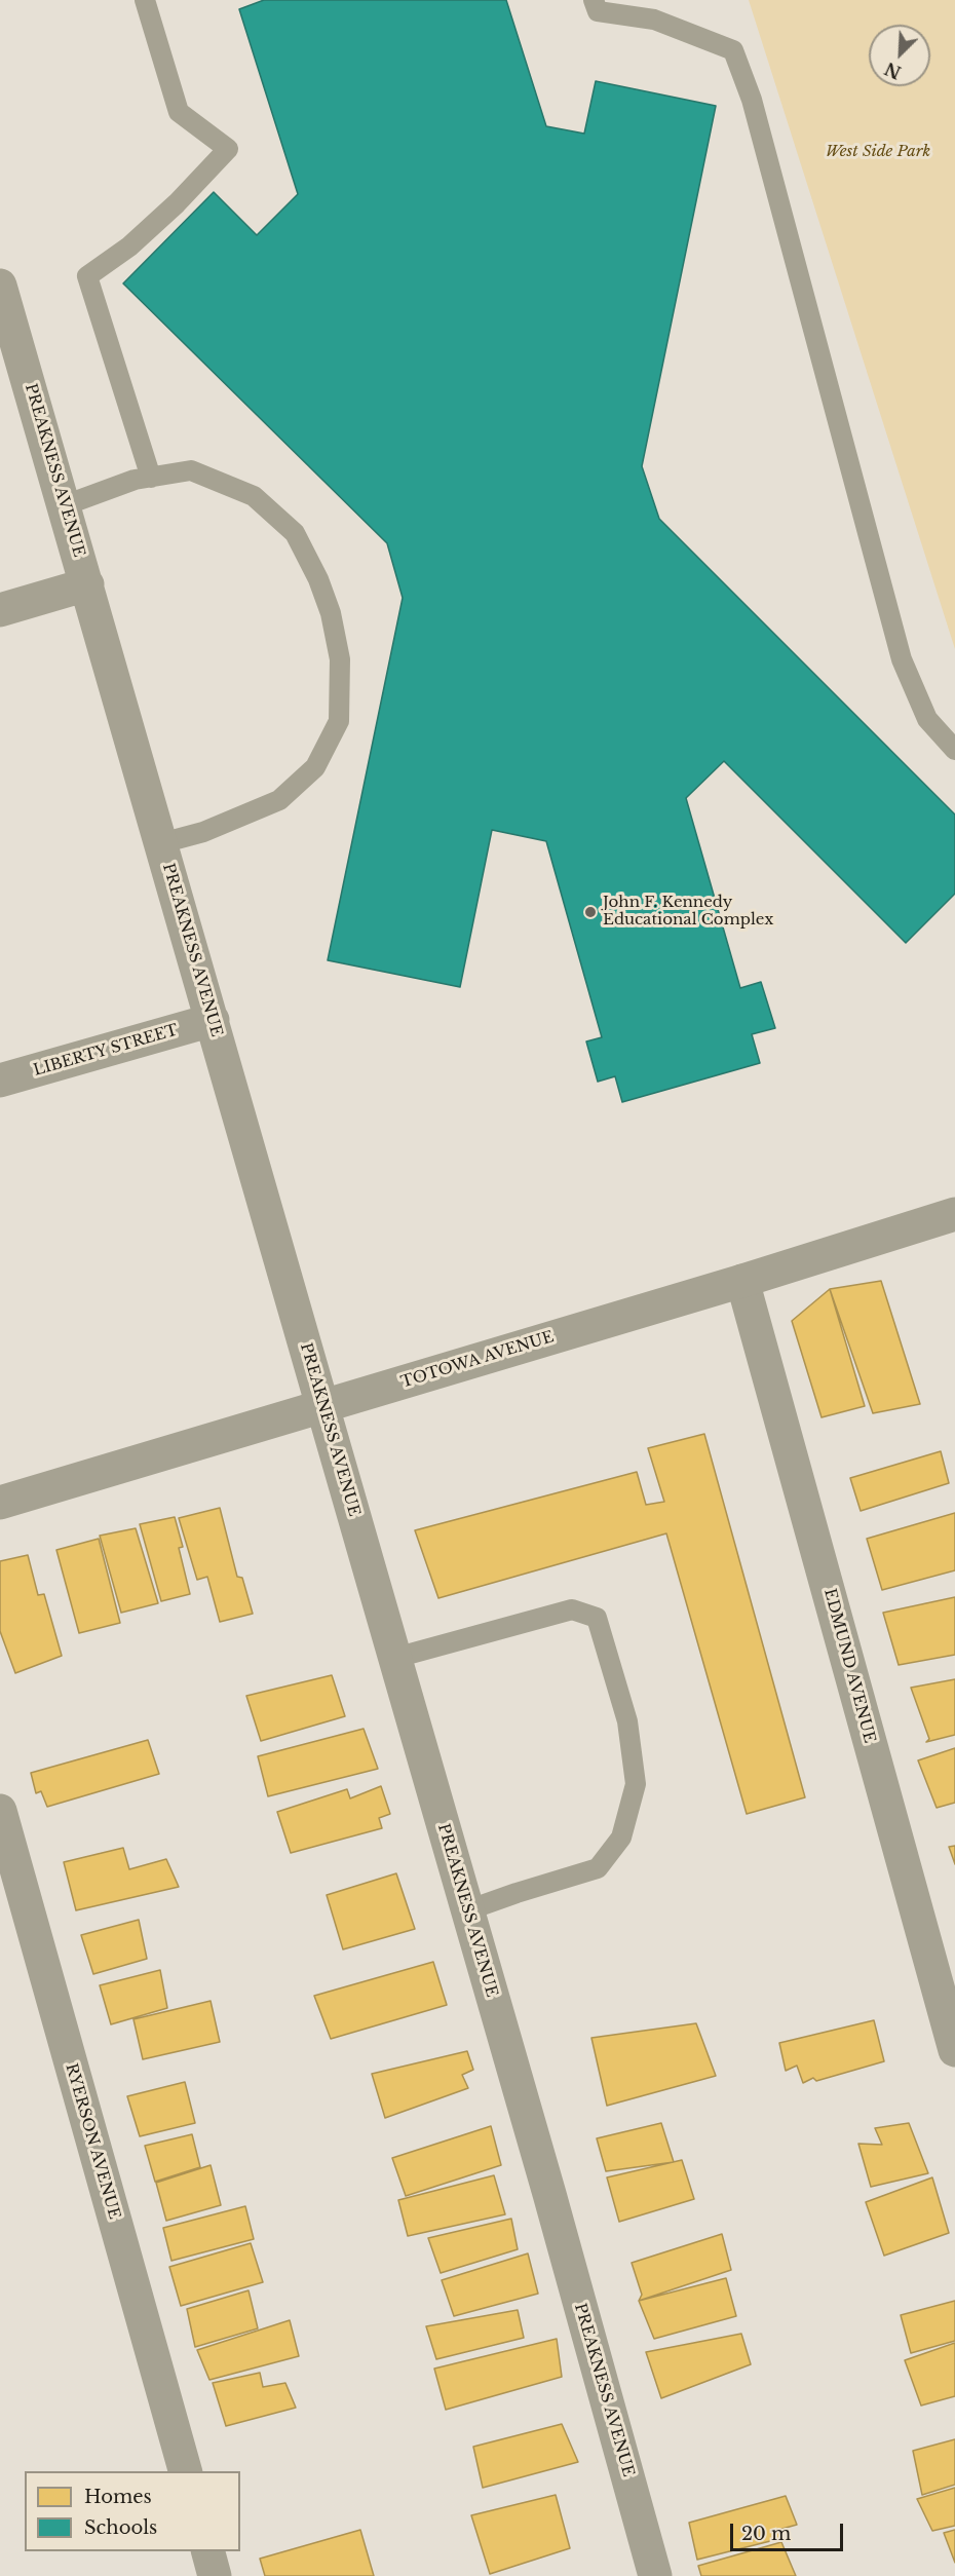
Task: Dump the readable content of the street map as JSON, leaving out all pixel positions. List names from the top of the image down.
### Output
{
  "streets": {
    "street": [
      "PREAKNESS AVENUE",
      "LIBERTY STREET",
      "TOTOWA AVENUE",
      "EDMUND AVENUE",
      "RYERSON AVENUE"
    ]
  },
  "crossings": [
    ["PREAKNESS AVENUE", "LIBERTY STREET"],
    ["PREAKNESS AVENUE", "TOTOWA AVENUE"],
    ["TOTOWA AVENUE", "EDMUND AVENUE"]
  ],
  "parks": ["West Side Park"],
  "places": ["John F. Kennedy Educational Complex"],
  "legend": ["Homes", "Schools"],
  "scale_bar": "20 m",
  "north": "bottom left"
}
